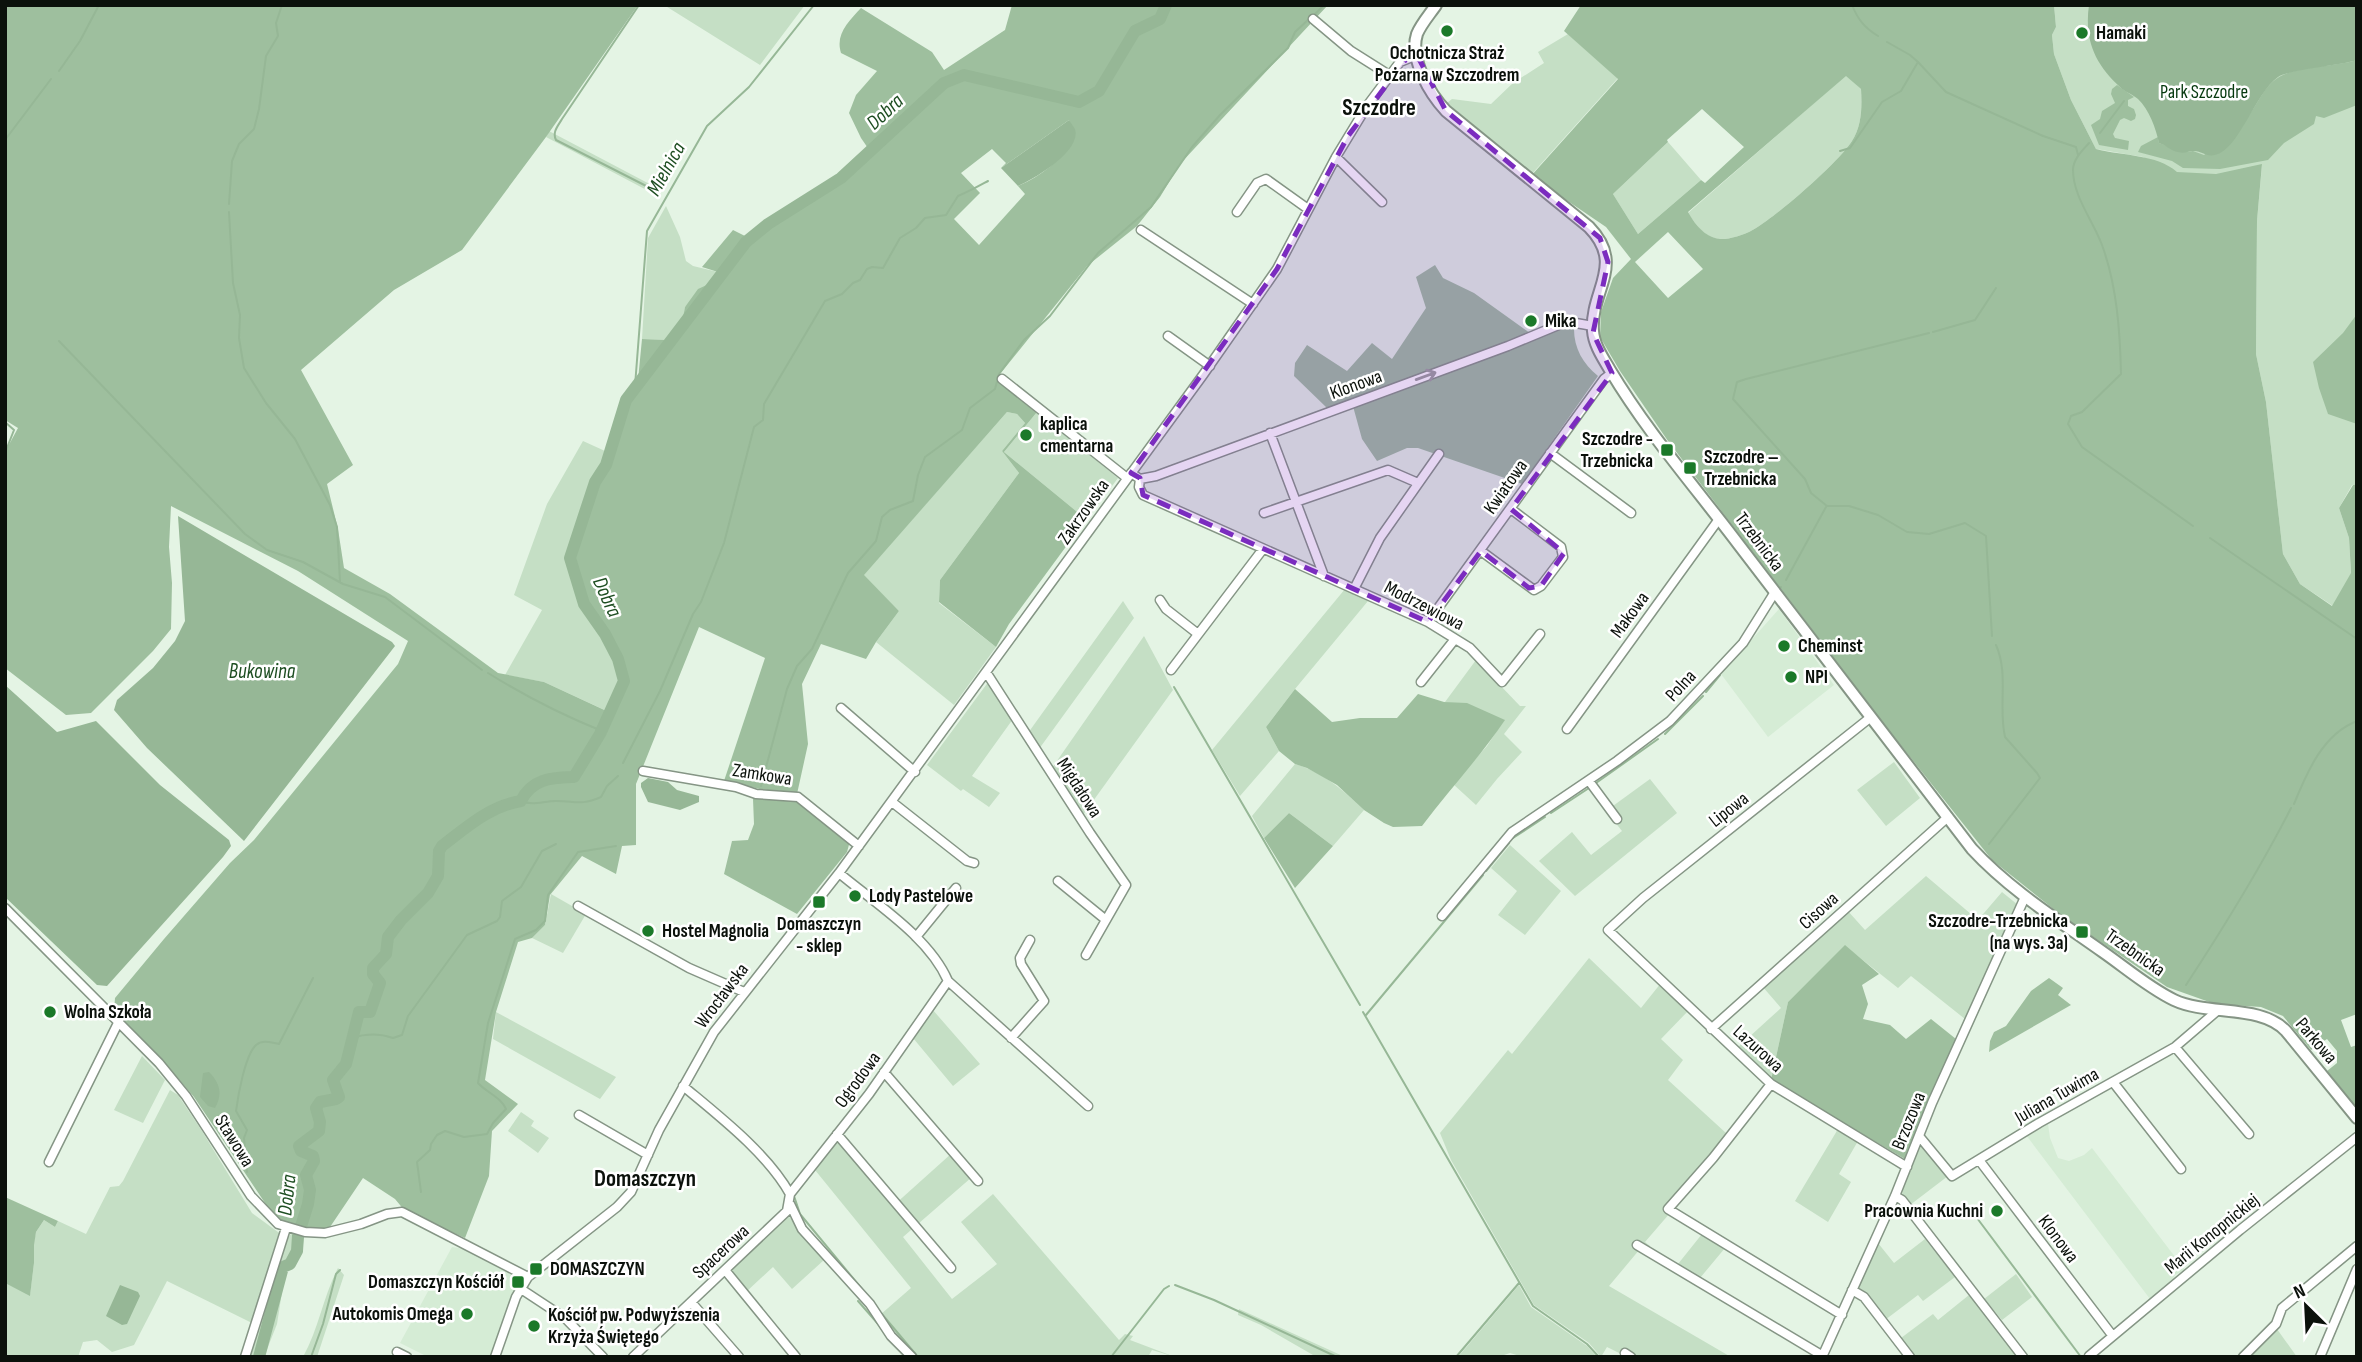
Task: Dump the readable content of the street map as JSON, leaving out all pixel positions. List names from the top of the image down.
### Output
{
  "streets": {
    "street": [
      "Klonowa",
      "Kwiatowa",
      "Zakrzowska",
      "Trzebnicka",
      "Modrzewiowa",
      "Makowa",
      "Polna",
      "Zamkowa",
      "Migdałowa",
      "Lipowa",
      "Cisowa",
      "Wrocławska",
      "Parkowa",
      "Lazurowa",
      "Ogrodowa",
      "Juliana Tuwima",
      "Brzozowa",
      "Stawowa",
      "Marii Konopnickiej",
      "Spacerowa"
    ]
  },
  "crossings": [
    ["Klonowa", "Trzebnicka"],
    ["Klonowa", "Modrzewiowa"],
    ["Klonowa", "Juliana Tuwima"],
    ["Klonowa", "Marii Konopnickiej"],
    ["Kwiatowa", "Trzebnicka"],
    ["Kwiatowa", "Modrzewiowa"],
    ["Zakrzowska", "Migdałowa"],
    ["Zakrzowska", "Wrocławska"],
    ["Trzebnicka", "Makowa"],
    ["Trzebnicka", "Polna"],
    ["Trzebnicka", "Lipowa"],
    ["Trzebnicka", "Cisowa"],
    ["Trzebnicka", "Parkowa"],
    ["Trzebnicka", "Juliana Tuwima"],
    ["Trzebnicka", "Brzozowa"],
    ["Zamkowa", "Wrocławska"],
    ["Migdałowa", "Wrocławska"],
    ["Lipowa", "Lazurowa"],
    ["Cisowa", "Lazurowa"],
    ["Wrocławska", "Stawowa"],
    ["Lazurowa", "Brzozowa"],
    ["Juliana Tuwima", "Brzozowa"]
  ],
  "one_way": ["Klonowa"],
  "districts": ["Szczodre", "Domaszczyn"],
  "water": ["Dobra", "Mielnica", "Bukowina"],
  "parks": ["Park Szczodre"],
  "places": {
    "other": [
      "Ochotnicza Straż Pożarna w Szczodrem",
      "Hamaki",
      "Mika",
      "kaplica cmentarna",
      "Cheminst",
      "NPI",
      "Lody Pastelowe",
      "Hostel Magnolia",
      "Wolna Szkoła",
      "Pracownia Kuchni",
      "Autokomis Omega",
      "Kościół pw. Podwyższenia Krzyża Świętego"
    ],
    "transit": [
      "Szczodre - Trzebnicka",
      "Szczodre – Trzebnicka",
      "Domaszczyn - sklep",
      "Szczodre-Trzebnicka (na wys. 3a)",
      "DOMASZCZYN",
      "Domaszczyn Kościół"
    ]
  },
  "north": "top left"
}
